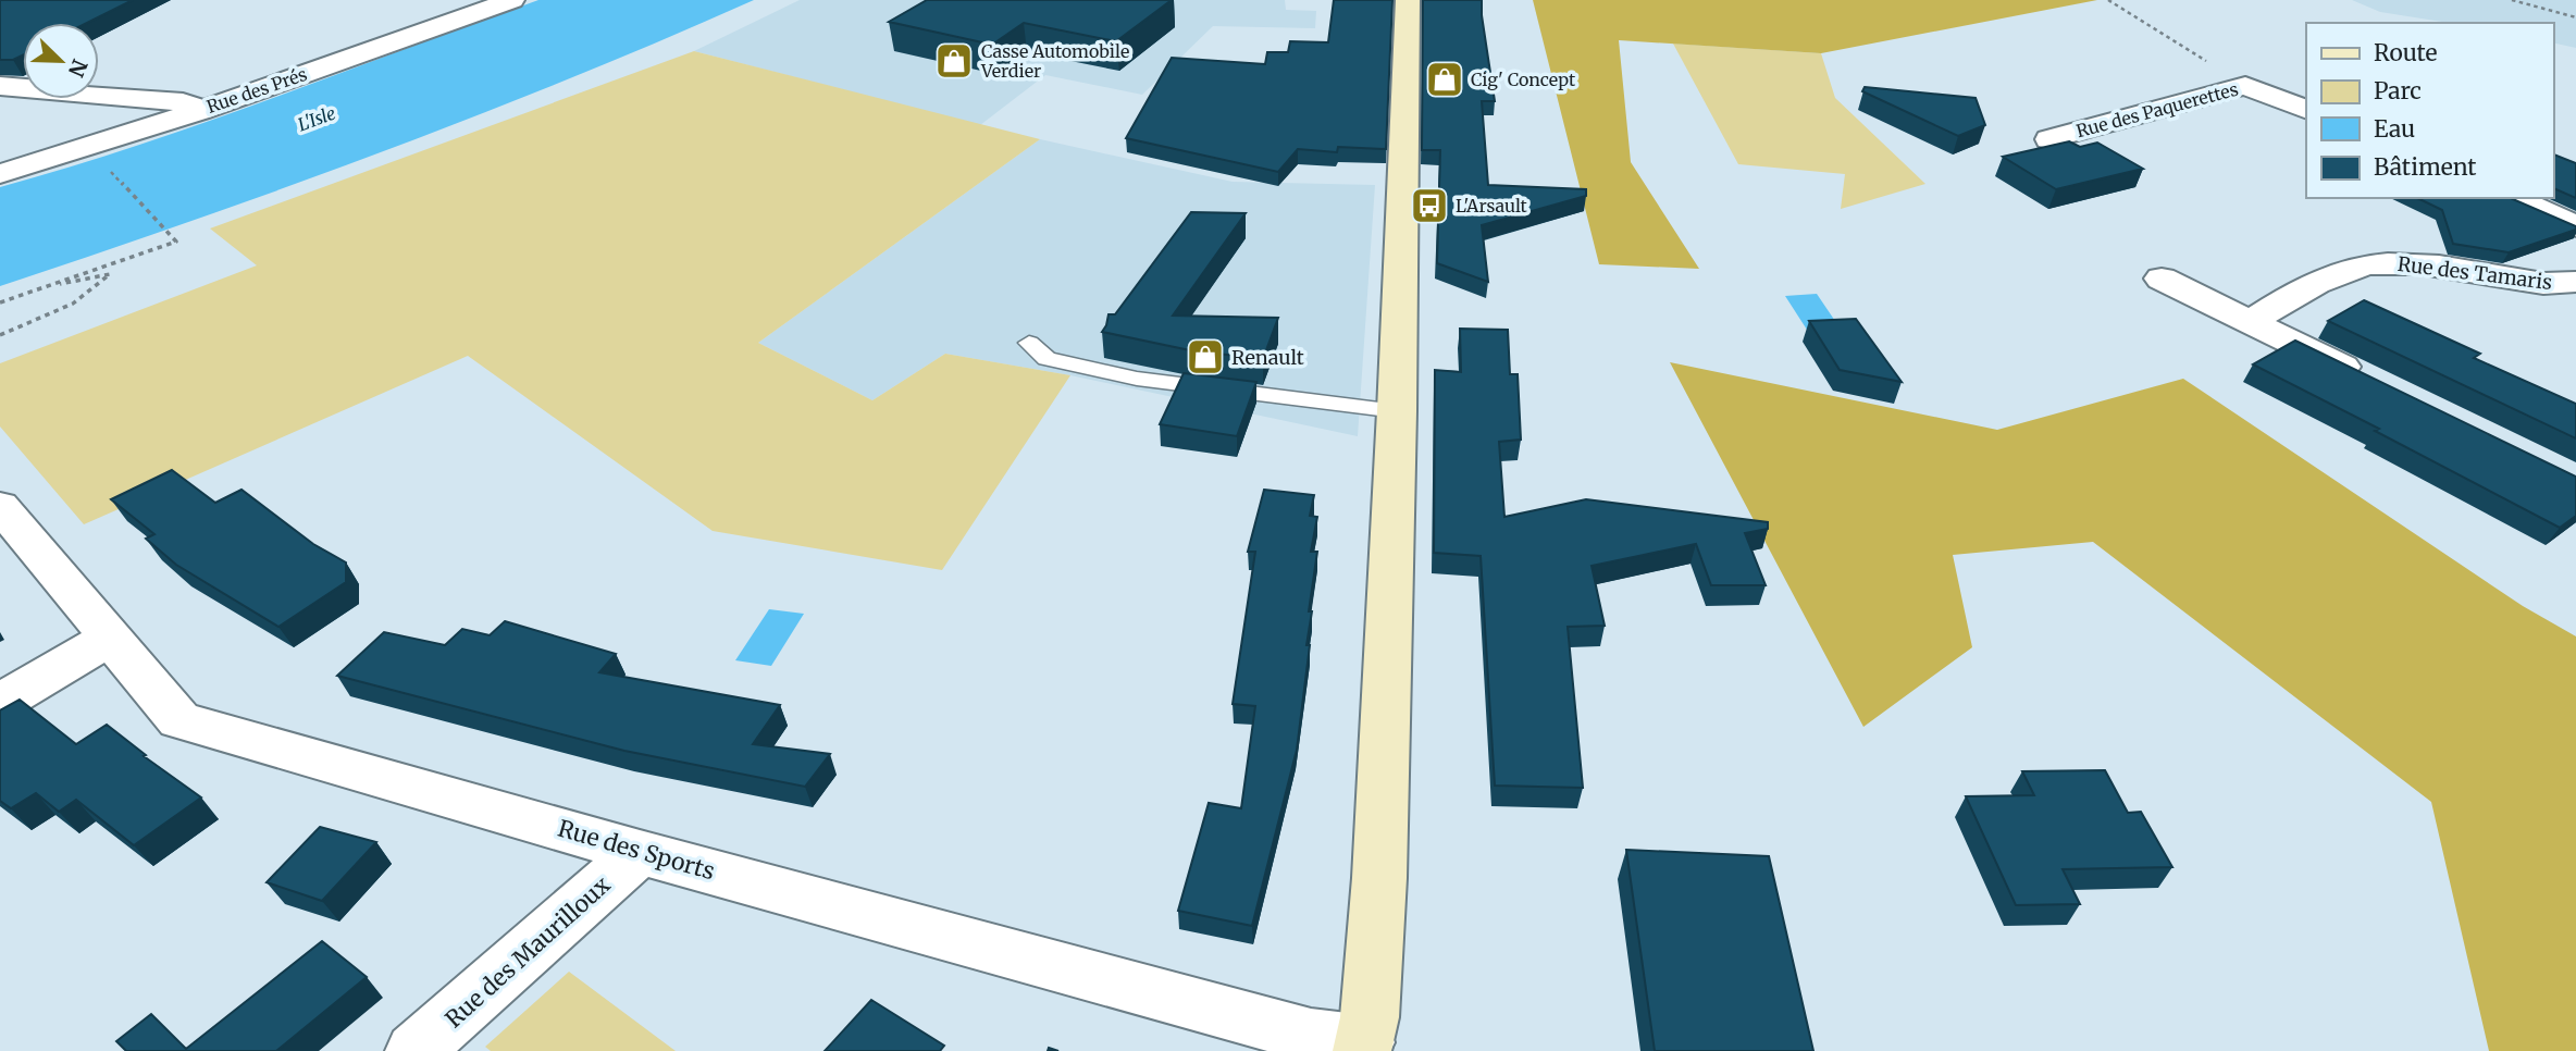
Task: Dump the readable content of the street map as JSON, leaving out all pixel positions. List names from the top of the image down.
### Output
{
  "streets": {
    "street": [
      "Rue des Prés",
      "Rue des Paquerettes",
      "Rue des Tamaris",
      "Rue des Sports",
      "Rue des Maurilloux"
    ]
  },
  "crossings": [
    ["Rue des Sports", "Rue des Maurilloux"]
  ],
  "water": ["L'Isle"],
  "places": {
    "shop": ["Casse Automobile Verdier", "Cig' Concept", "Renault"],
    "bus stop": ["L'Arsault"]
  },
  "legend": [
    "Route",
    "Parc",
    "Eau",
    "Bâtiment"
  ],
  "north": "bottom right"
}
